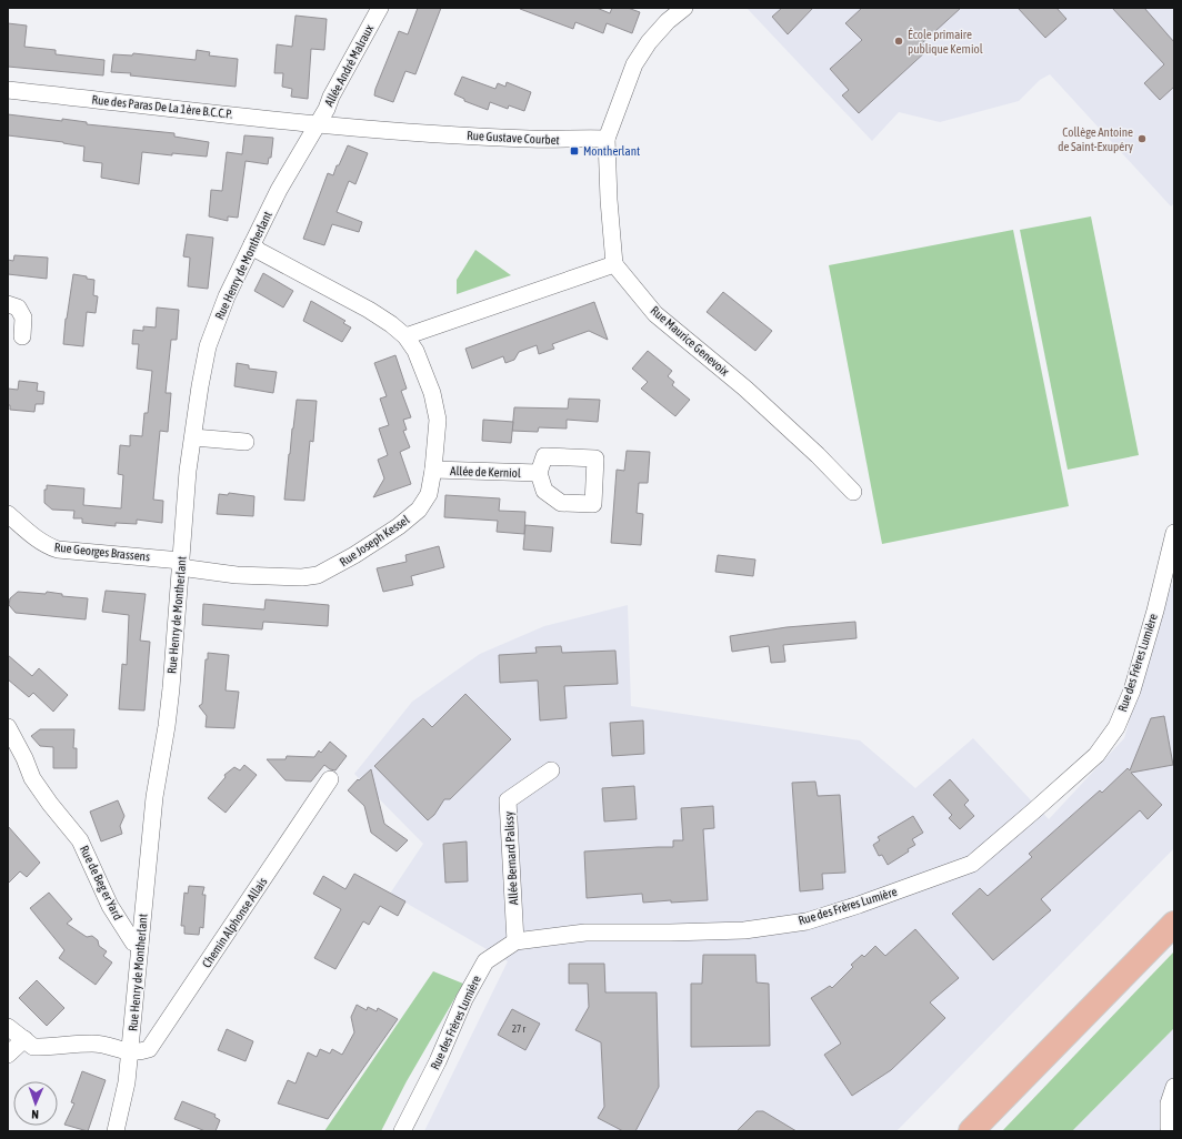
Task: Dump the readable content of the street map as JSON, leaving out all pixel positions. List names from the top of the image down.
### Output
{
  "streets": {
    "street": [
      "Allée André Malraux",
      "Rue des Paras De La 1ère B.C.C.P.",
      "Rue Gustave Courbet",
      "Rue Henry de Montherlant",
      "Rue Maurice Genevoix",
      "Allée de Kerniol",
      "Rue Joseph Kessel",
      "Rue Georges Brassens",
      "Rue des Frères Lumière",
      "Allée Bernard Palissy",
      "Rue de Beg er Yard",
      "Chemin Alphonse Allais"
    ]
  },
  "crossings": [
    ["Allée André Malraux", "Rue des Paras De La 1ère B.C.C.P."],
    ["Allée André Malraux", "Rue Gustave Courbet"],
    ["Allée André Malraux", "Rue Henry de Montherlant"],
    ["Rue des Paras De La 1ère B.C.C.P.", "Rue Gustave Courbet"],
    ["Rue des Paras De La 1ère B.C.C.P.", "Rue Henry de Montherlant"],
    ["Rue Gustave Courbet", "Rue Henry de Montherlant"],
    ["Rue Henry de Montherlant", "Rue Joseph Kessel"],
    ["Rue Henry de Montherlant", "Rue Georges Brassens"],
    ["Rue Henry de Montherlant", "Rue de Beg er Yard"],
    ["Rue Henry de Montherlant", "Chemin Alphonse Allais"],
    ["Allée de Kerniol", "Rue Joseph Kessel"],
    ["Rue Joseph Kessel", "Rue Georges Brassens"],
    ["Rue des Frères Lumière", "Allée Bernard Palissy"]
  ],
  "places": {
    "other": ["École primaire publique Kerniol", "Collège Antoine de Saint-Exupéry"],
    "transit": ["Montherlant"]
  },
  "house_numbers": ["27 r"],
  "north": "bottom"
}
